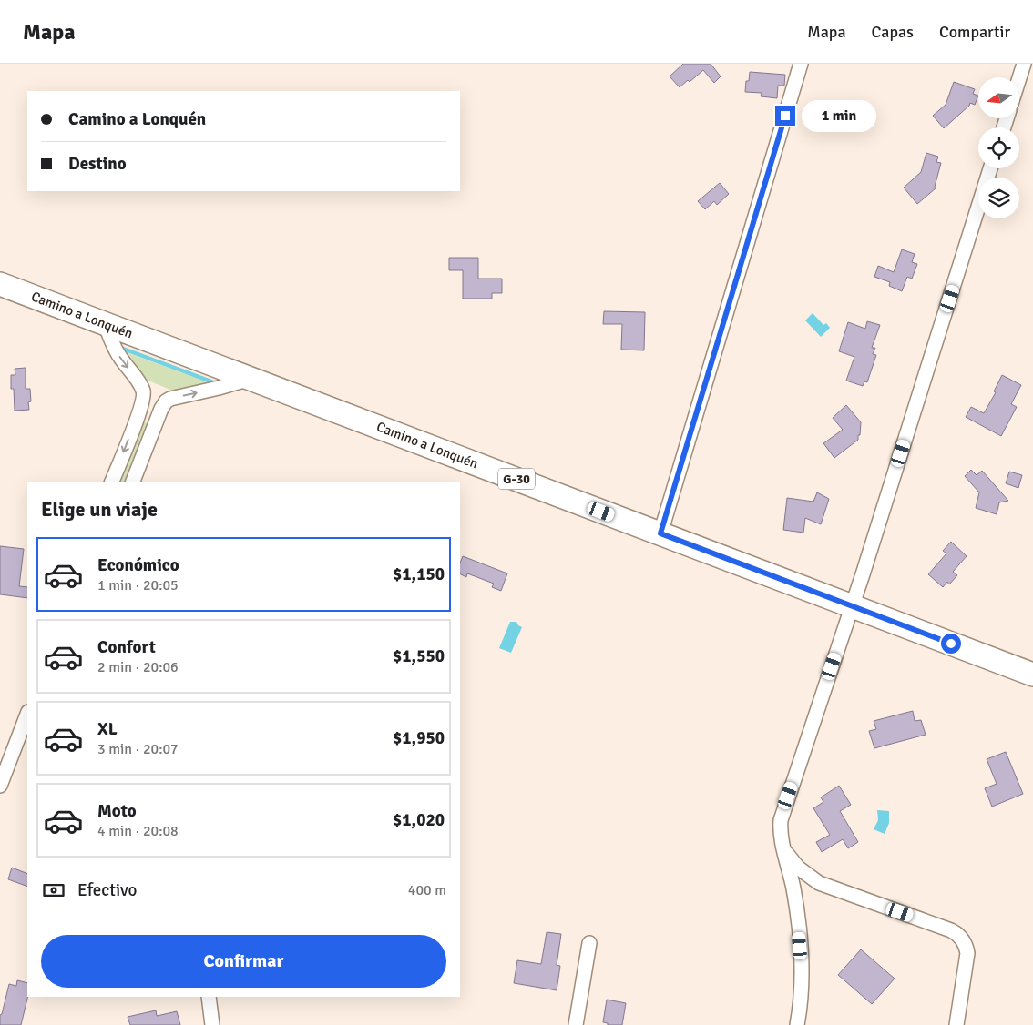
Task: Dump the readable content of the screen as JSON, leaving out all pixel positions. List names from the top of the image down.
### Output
{
  "streets": {
    "main road": ["Camino a Lonquén", "G-30"]
  },
  "north": "left",
  "page": {
    "header": "Mapa",
    "nav": ["Mapa", "Capas", "Compartir"],
    "banner": ["Camino a Lonquén", "Destino"],
    "bubble": "1 min",
    "heading": "Elige un viaje",
    "list": [
      {
        "name": "Económico",
        "note": "1 min · 20:05",
        "value": "$1,150"
      },
      {
        "name": "Confort",
        "note": "2 min · 20:06",
        "value": "$1,550"
      },
      {
        "name": "XL",
        "note": "3 min · 20:07",
        "value": "$1,950"
      },
      {
        "name": "Moto",
        "note": "4 min · 20:08",
        "value": "$1,020"
      }
    ],
    "pay": ["Efectivo", "400 m"],
    "buttons": "Confirmar"
  }
}
